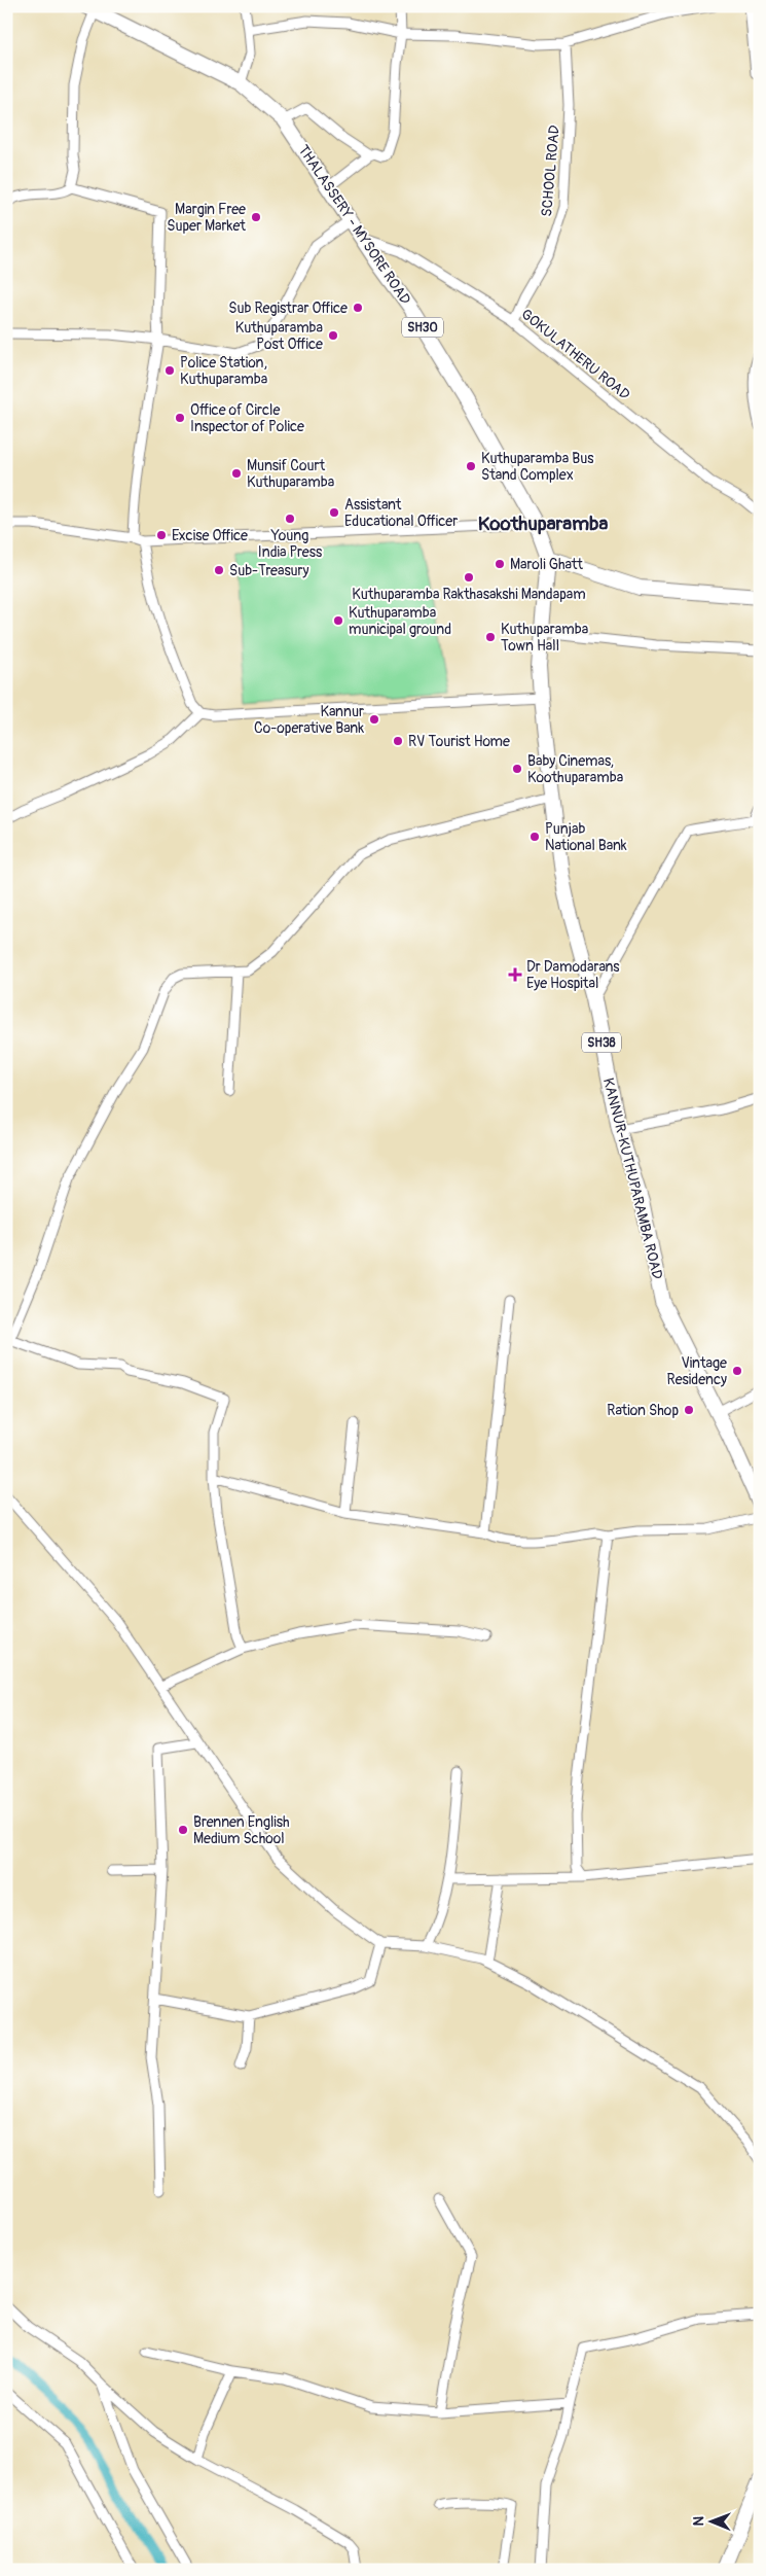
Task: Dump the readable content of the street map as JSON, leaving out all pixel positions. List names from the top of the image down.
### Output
{
  "streets": {
    "main road": [
      "THALASSERY - MYSORE ROAD",
      "SH30",
      "SH38",
      "KANNUR-KUTHUPARAMBA ROAD"
    ],
    "street": ["SCHOOL ROAD", "GOKULATHERU ROAD"]
  },
  "crossings": [
    ["SCHOOL ROAD", "GOKULATHERU ROAD"],
    ["THALASSERY - MYSORE ROAD", "GOKULATHERU ROAD"],
    ["THALASSERY - MYSORE ROAD", "KANNUR-KUTHUPARAMBA ROAD"]
  ],
  "districts": ["Koothuparamba"],
  "places": {
    "other": [
      "Margin Free Super Market",
      "Sub Registrar Office",
      "Kuthuparamba Post Office",
      "Police Station, Kuthuparamba",
      "Office of Circle Inspector of Police",
      "Kuthuparamba Bus Stand Complex",
      "Munsif Court Kuthuparamba",
      "Assistant Educational Officer",
      "Young India Press",
      "Excise Office",
      "Maroli Ghatt",
      "Sub-Treasury",
      "Kuthuparamba Rakthasakshi Mandapam",
      "Kuthuparamba municipal ground",
      "Kuthuparamba Town Hall",
      "Kannur Co-operative Bank",
      "RV Tourist Home",
      "Baby Cinemas, Koothuparamba",
      "Punjab National Bank",
      "Vintage Residency",
      "Ration Shop",
      "Brennen English Medium School"
    ],
    "health": ["Dr Damodarans Eye Hospital"]
  },
  "north": "left"
}
